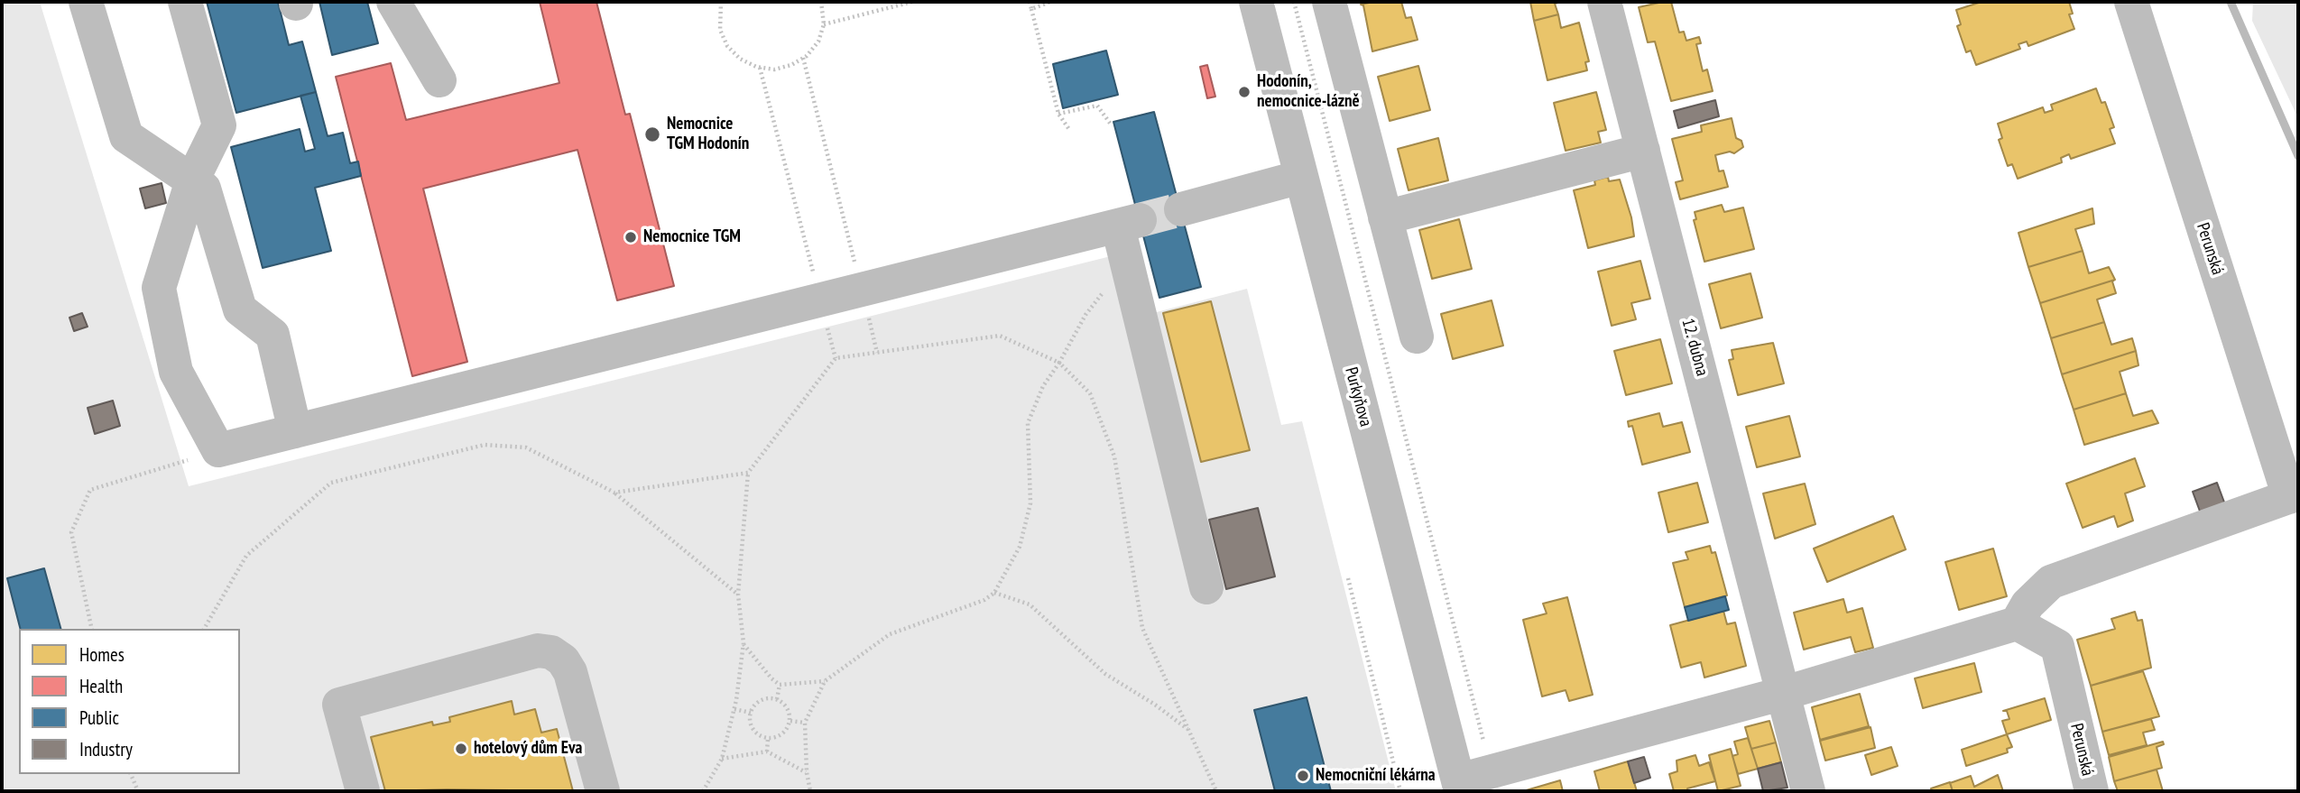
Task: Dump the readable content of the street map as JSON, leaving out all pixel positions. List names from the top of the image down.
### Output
{
  "streets": {
    "street": ["Perunská", "12. dubna", "Purkyňova"]
  },
  "places": [
    "Hodonín, nemocnice-lázně",
    "Nemocnice TGM Hodonín",
    "Nemocnice TGM",
    "hotelový dům Eva",
    "Nemocniční lékárna"
  ],
  "legend": [
    "Homes",
    "Health",
    "Public",
    "Industry"
  ]
}
